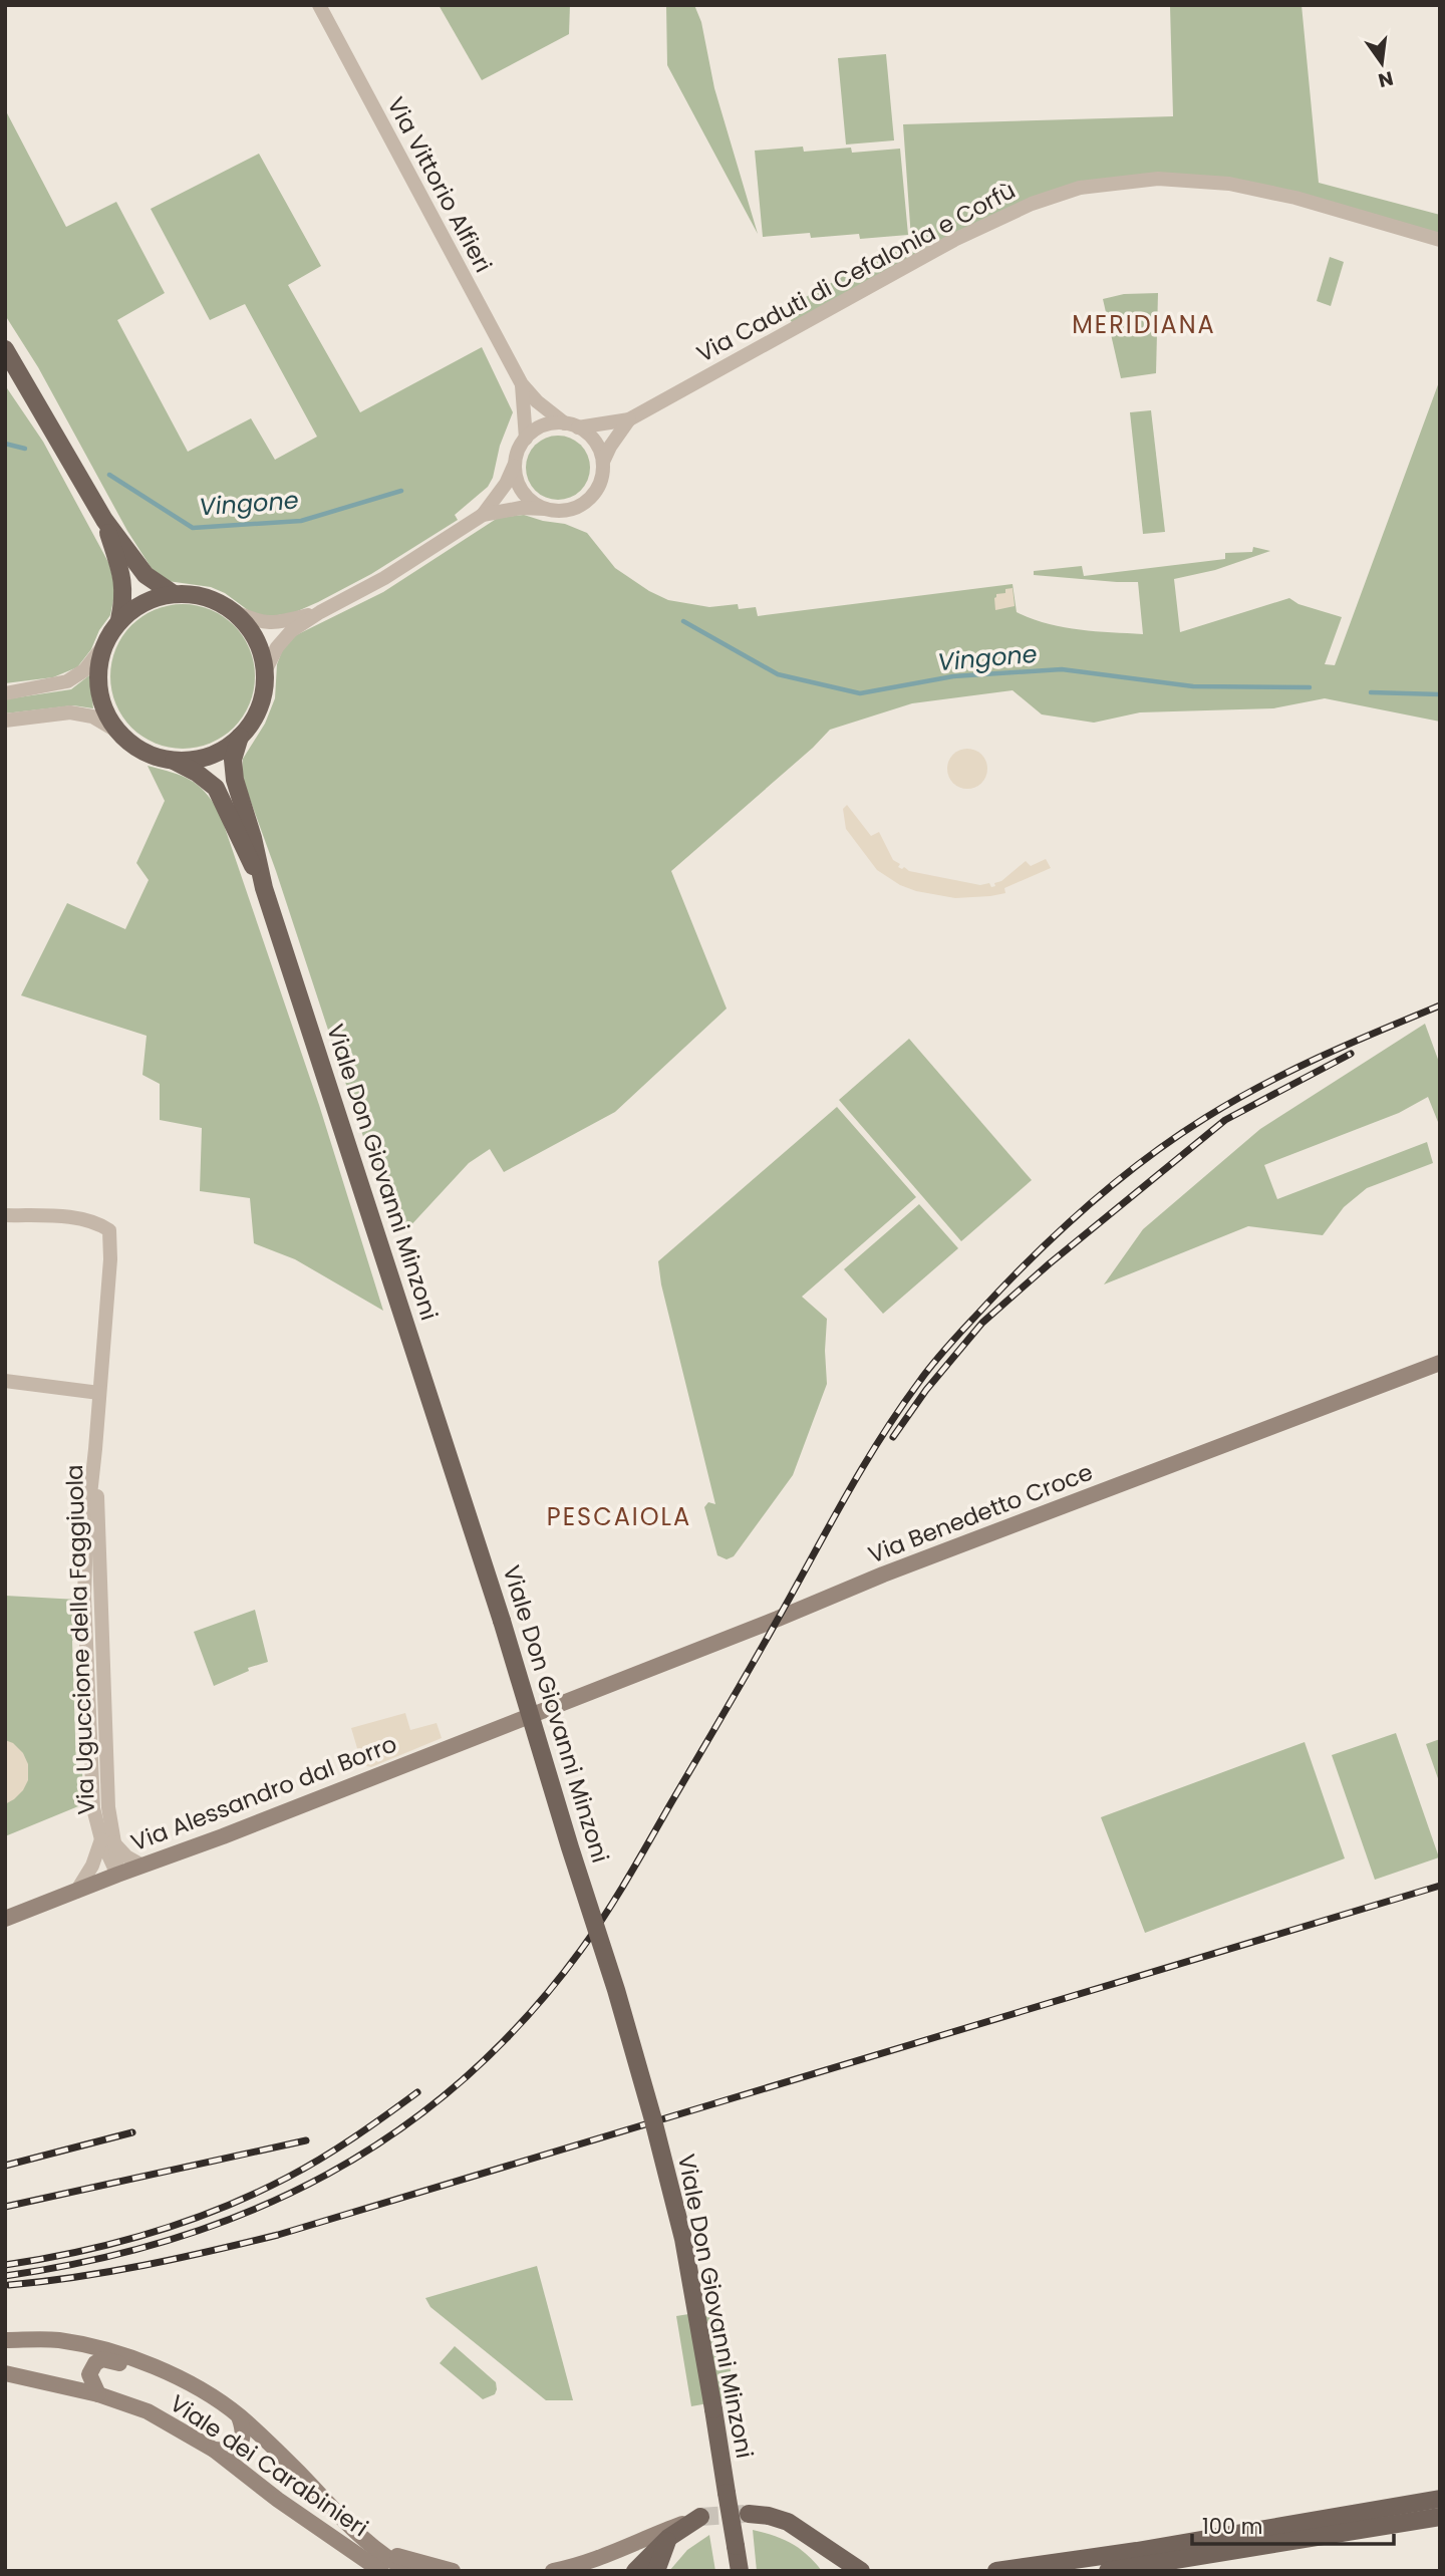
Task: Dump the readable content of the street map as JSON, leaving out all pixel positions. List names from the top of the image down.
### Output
{
  "streets": {
    "main road": [
      "Viale Don Giovanni Minzoni",
      "Via Benedetto Croce",
      "Via Alessandro dal Borro",
      "Viale dei Carabinieri"
    ],
    "street": ["Via Vittorio Alfieri", "Via Caduti di Cefalonia e Corfù", "Via Uguccione della Faggiuola"]
  },
  "crossings": [
    ["Via Vittorio Alfieri", "Via Caduti di Cefalonia e Corfù"],
    ["Via Benedetto Croce", "Via Alessandro dal Borro"],
    ["Via Uguccione della Faggiuola", "Via Alessandro dal Borro"]
  ],
  "districts": ["MERIDIANA", "PESCAIOLA"],
  "water": ["Vingone"],
  "scale_bar": "100 m",
  "north": "bottom"
}
